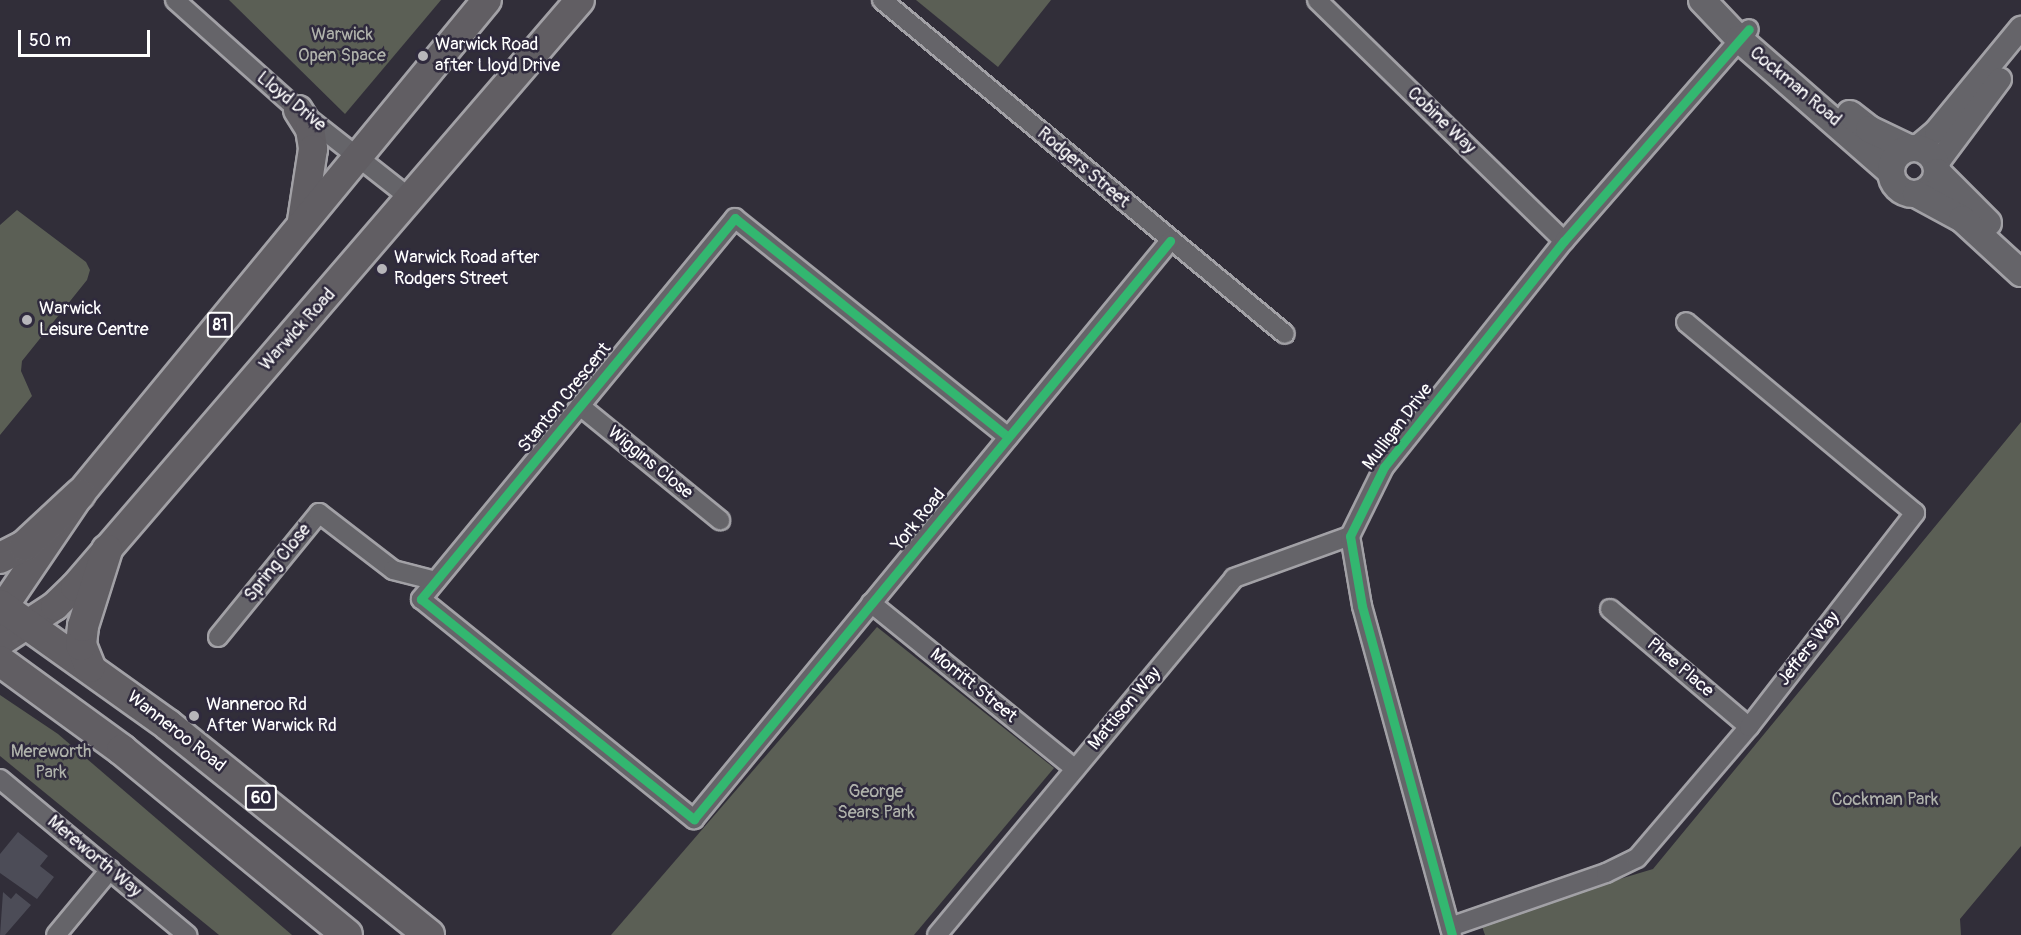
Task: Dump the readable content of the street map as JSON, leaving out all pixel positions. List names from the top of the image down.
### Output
{
  "streets": {
    "highway": ["Wanneroo Road", "60"],
    "main road": ["Cockman Road", "81", "Warwick Road"],
    "street": [
      "Lloyd Drive",
      "Cobine Way",
      "Rodgers Street",
      "Stanton Crescent",
      "Mulligan Drive",
      "Wiggins Close",
      "York Road",
      "Spring Close",
      "Jeffers Way",
      "Phee Place",
      "Morritt Street",
      "Mattison Way",
      "Mereworth Way"
    ]
  },
  "crossings": [
    ["Cockman Road", "Mulligan Drive"],
    ["Lloyd Drive", "81"],
    ["Lloyd Drive", "Warwick Road"],
    ["Cobine Way", "Mulligan Drive"],
    ["Rodgers Street", "York Road"],
    ["81", "Wanneroo Road"],
    ["Warwick Road", "Wanneroo Road"],
    ["Stanton Crescent", "Wiggins Close"],
    ["Stanton Crescent", "York Road"],
    ["Stanton Crescent", "Spring Close"],
    ["Mulligan Drive", "Mattison Way"],
    ["York Road", "Morritt Street"],
    ["Jeffers Way", "Phee Place"],
    ["Morritt Street", "Mattison Way"]
  ],
  "parks": [
    "Warwick Open Space",
    "Mereworth Park",
    "George Sears Park",
    "Cockman Park"
  ],
  "places": [
    "Warwick Road after Lloyd Drive",
    "Warwick Road after Rodgers Street",
    "Warwick Leisure Centre",
    "Wanneroo Rd After Warwick Rd"
  ],
  "scale_bar": "50 m"
}
